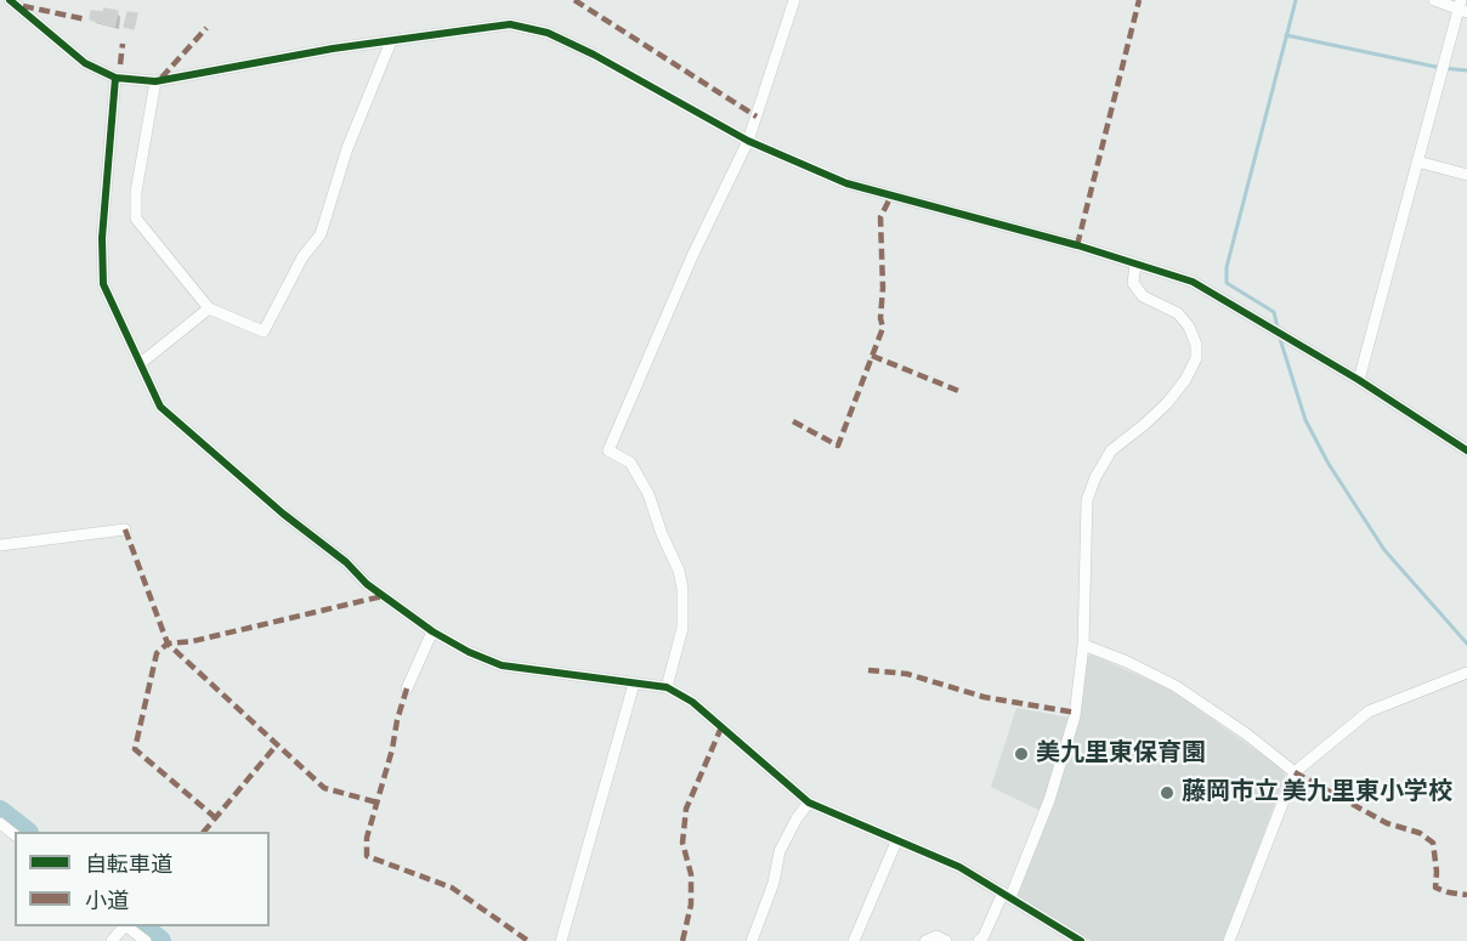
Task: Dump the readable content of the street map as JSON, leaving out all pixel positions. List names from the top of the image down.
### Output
{
  "places": ["美九里東保育園", "藤岡市立 美九里東小学校"],
  "legend": ["自転車道", "小道"]
}
